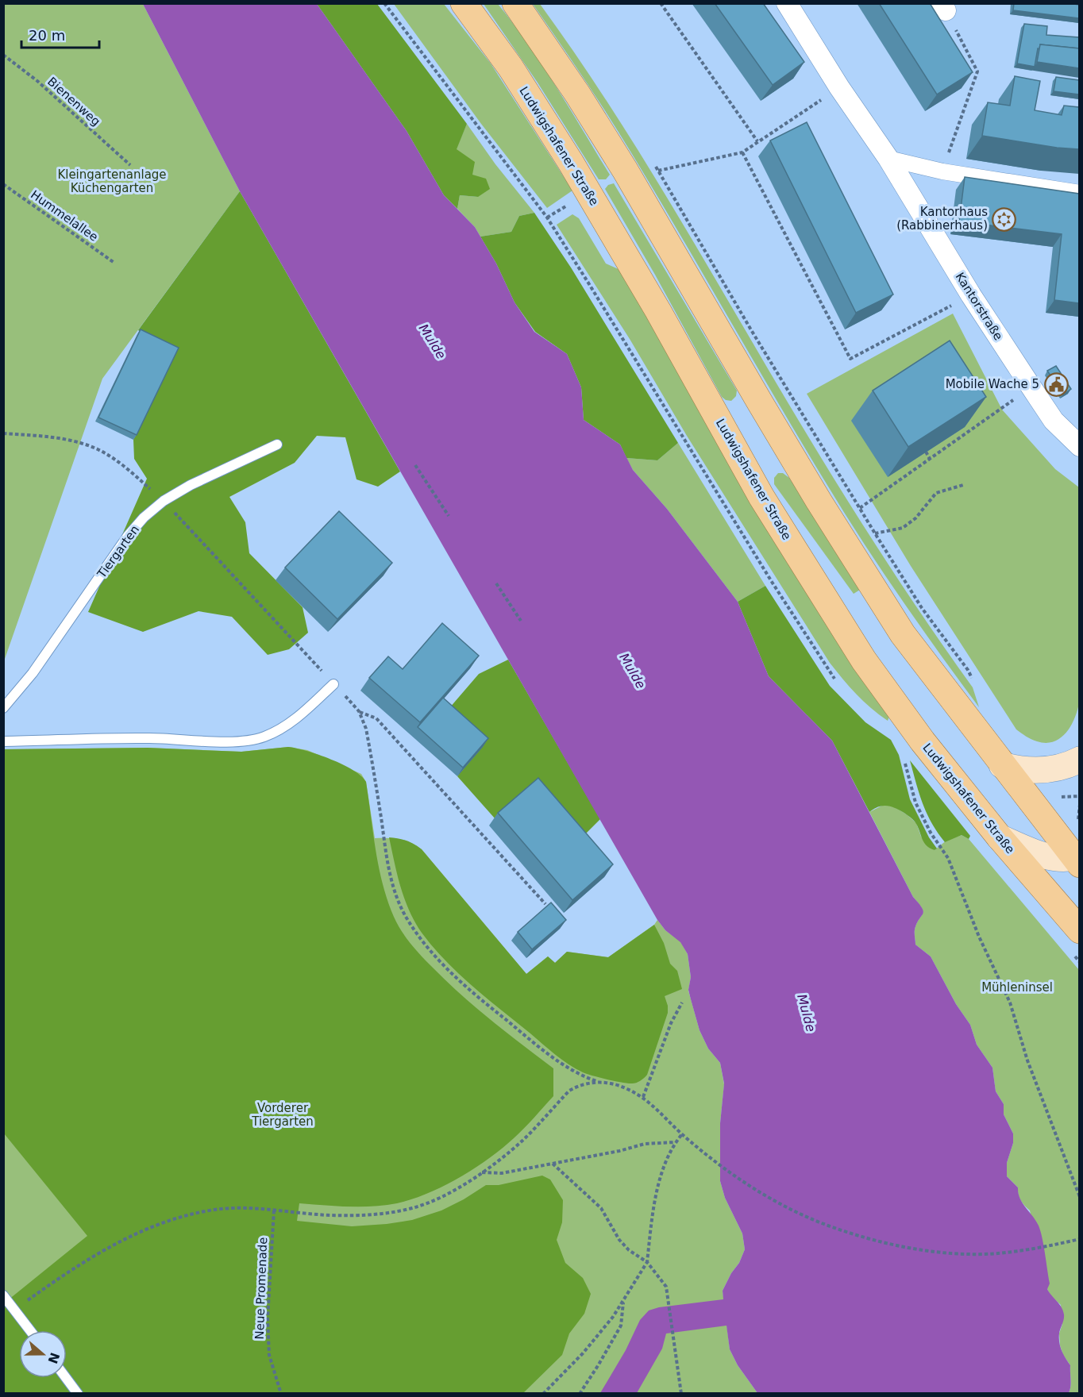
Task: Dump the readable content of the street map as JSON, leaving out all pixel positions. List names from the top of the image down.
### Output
{
  "streets": {
    "main road": ["Ludwigshafener Straße"],
    "street": ["Kantorstraße"],
    "lane": ["Tiergarten"],
    "path": ["Bienenweg", "Hummelallee", "Neue Promenade"]
  },
  "water": ["Mulde"],
  "parks": ["Kleingartenanlage Küchengarten", "Mühleninsel", "Vorderer Tiergarten"],
  "places": {
    "synagogue": ["Kantorhaus (Rabbinerhaus)"],
    "public building": ["Mobile Wache 5"]
  },
  "scale_bar": "20 m",
  "north": "right"
}
